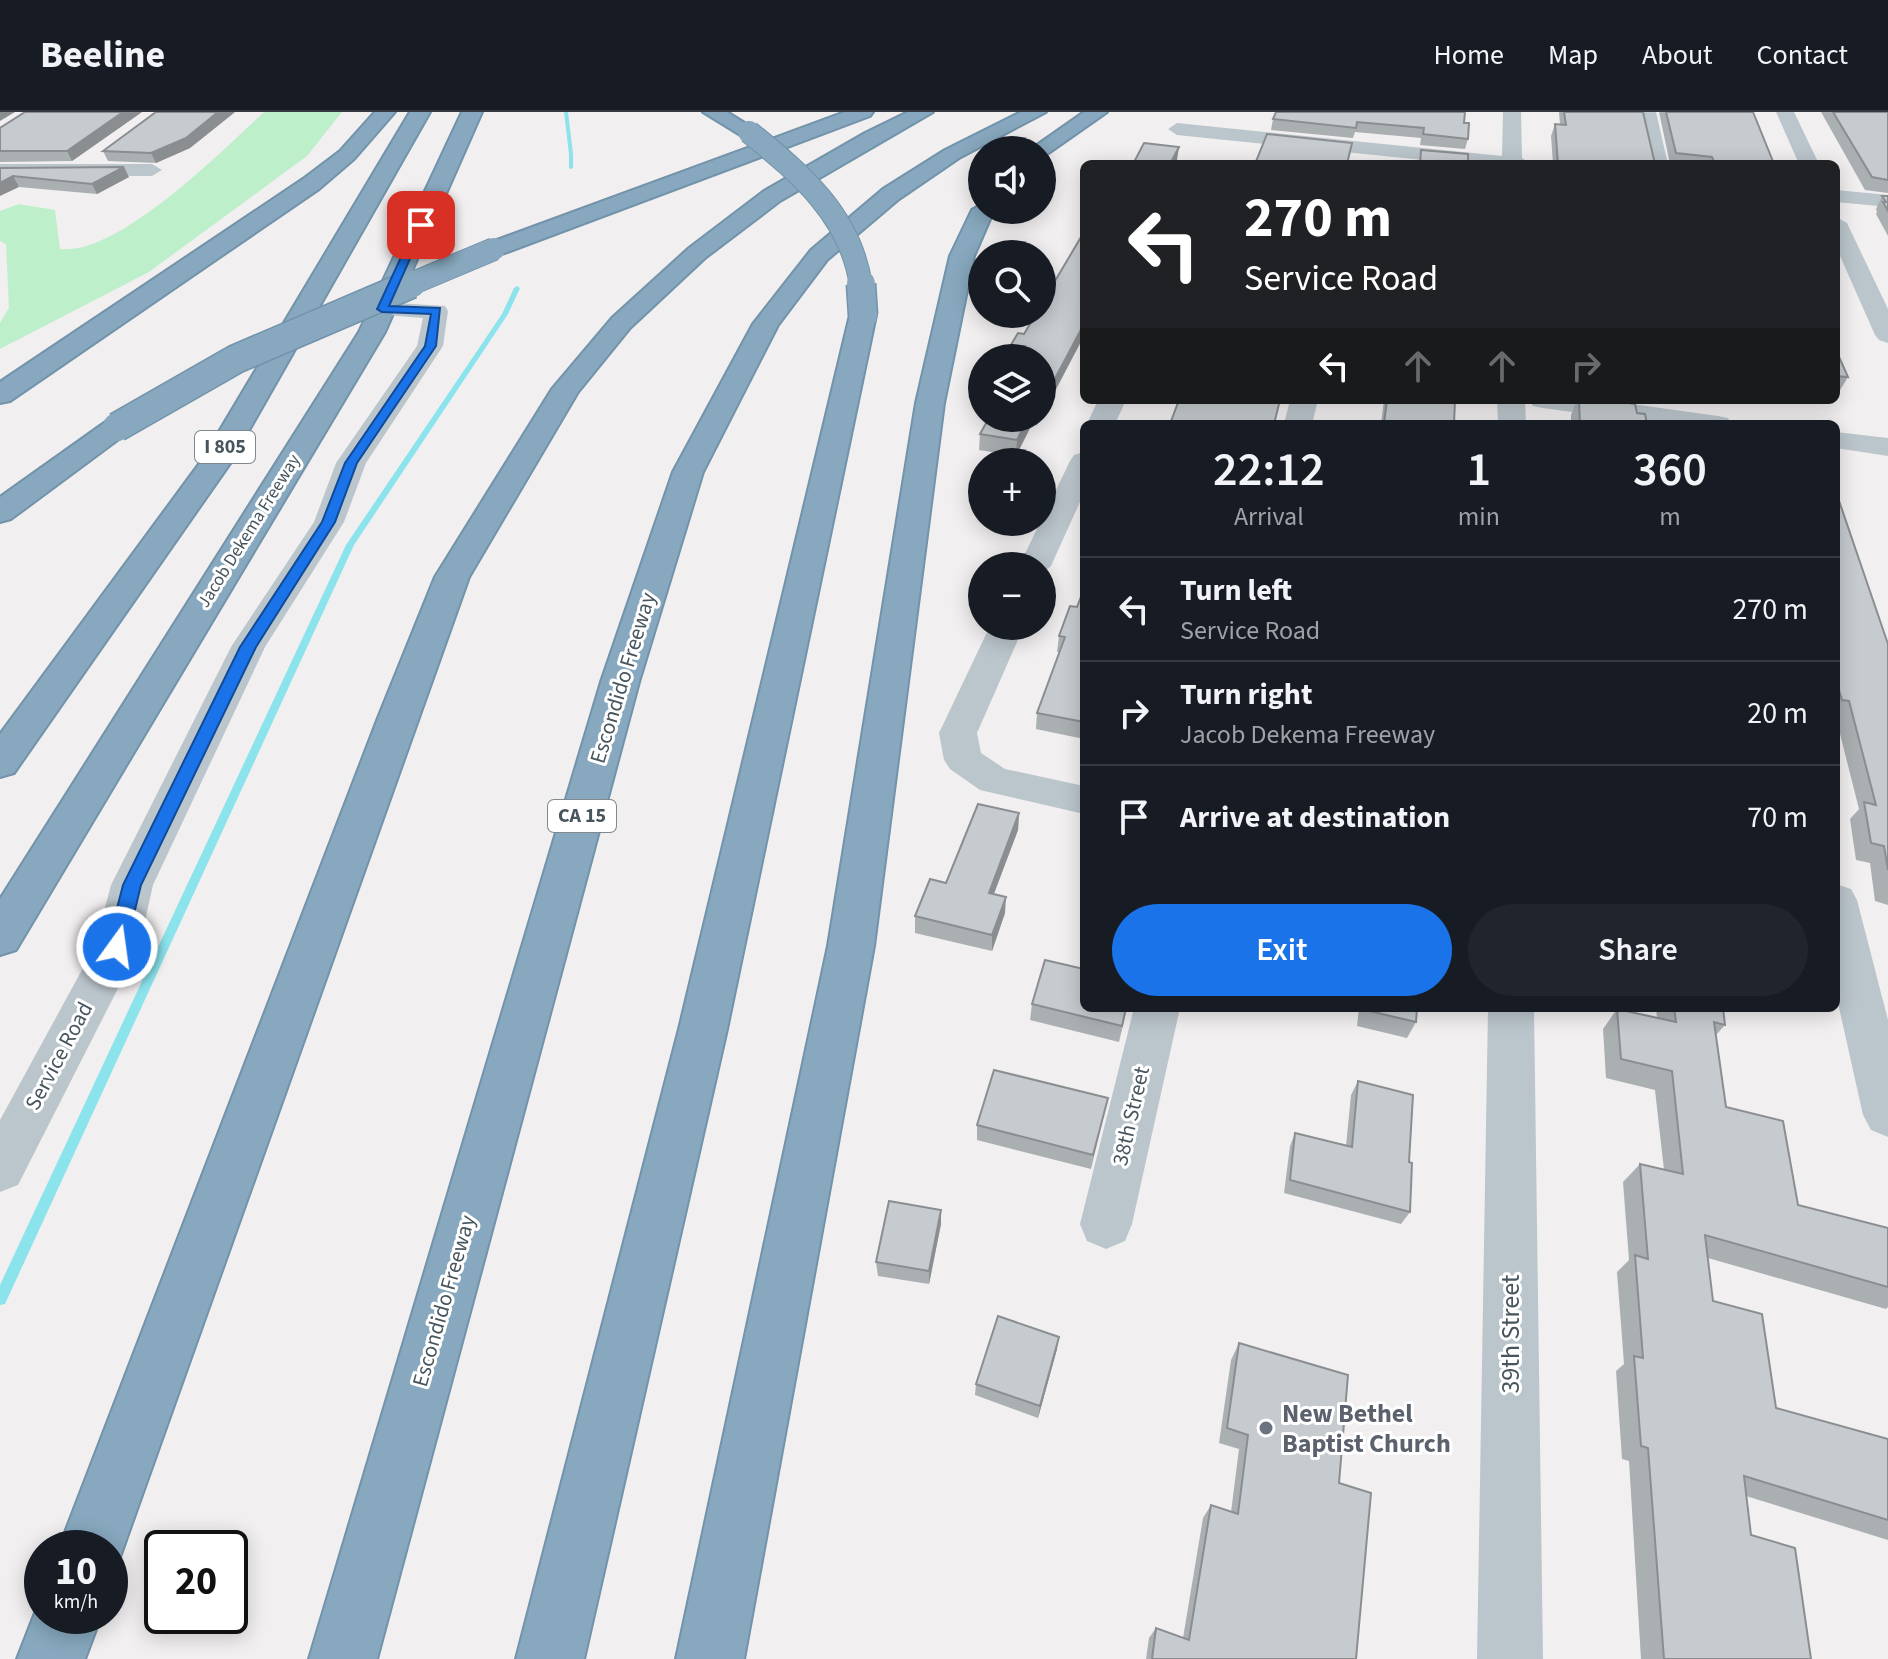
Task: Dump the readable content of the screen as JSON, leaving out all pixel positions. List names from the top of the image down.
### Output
{
  "streets": {
    "highway": [
      "I 805",
      "Jacob Dekema Freeway",
      "Escondido Freeway",
      "CA 15"
    ],
    "street": ["Service Road", "38th Street", "39th Street"]
  },
  "crossings": [
    ["Jacob Dekema Freeway", "Service Road"]
  ],
  "places": ["New Bethel Baptist Church"],
  "page": {
    "header": "Beeline",
    "nav": [
      "Home",
      "Map",
      "About",
      "Contact"
    ],
    "map_buttons": ["+", "−"],
    "turn": ["270 m", "Service Road"],
    "eta": [
      "22:12",
      "Arrival",
      "1",
      "min",
      "360",
      "m"
    ],
    "list": [
      {
        "name": "Turn left",
        "note": "Service Road",
        "value": "270 m"
      },
      {
        "name": "Turn right",
        "note": "Jacob Dekema Freeway",
        "value": "20 m"
      },
      {
        "name": "Arrive at destination",
        "value": "70 m"
      }
    ],
    "buttons": ["Exit", "Share"],
    "speed": "10 km/h",
    "limit": "20"
  }
}
